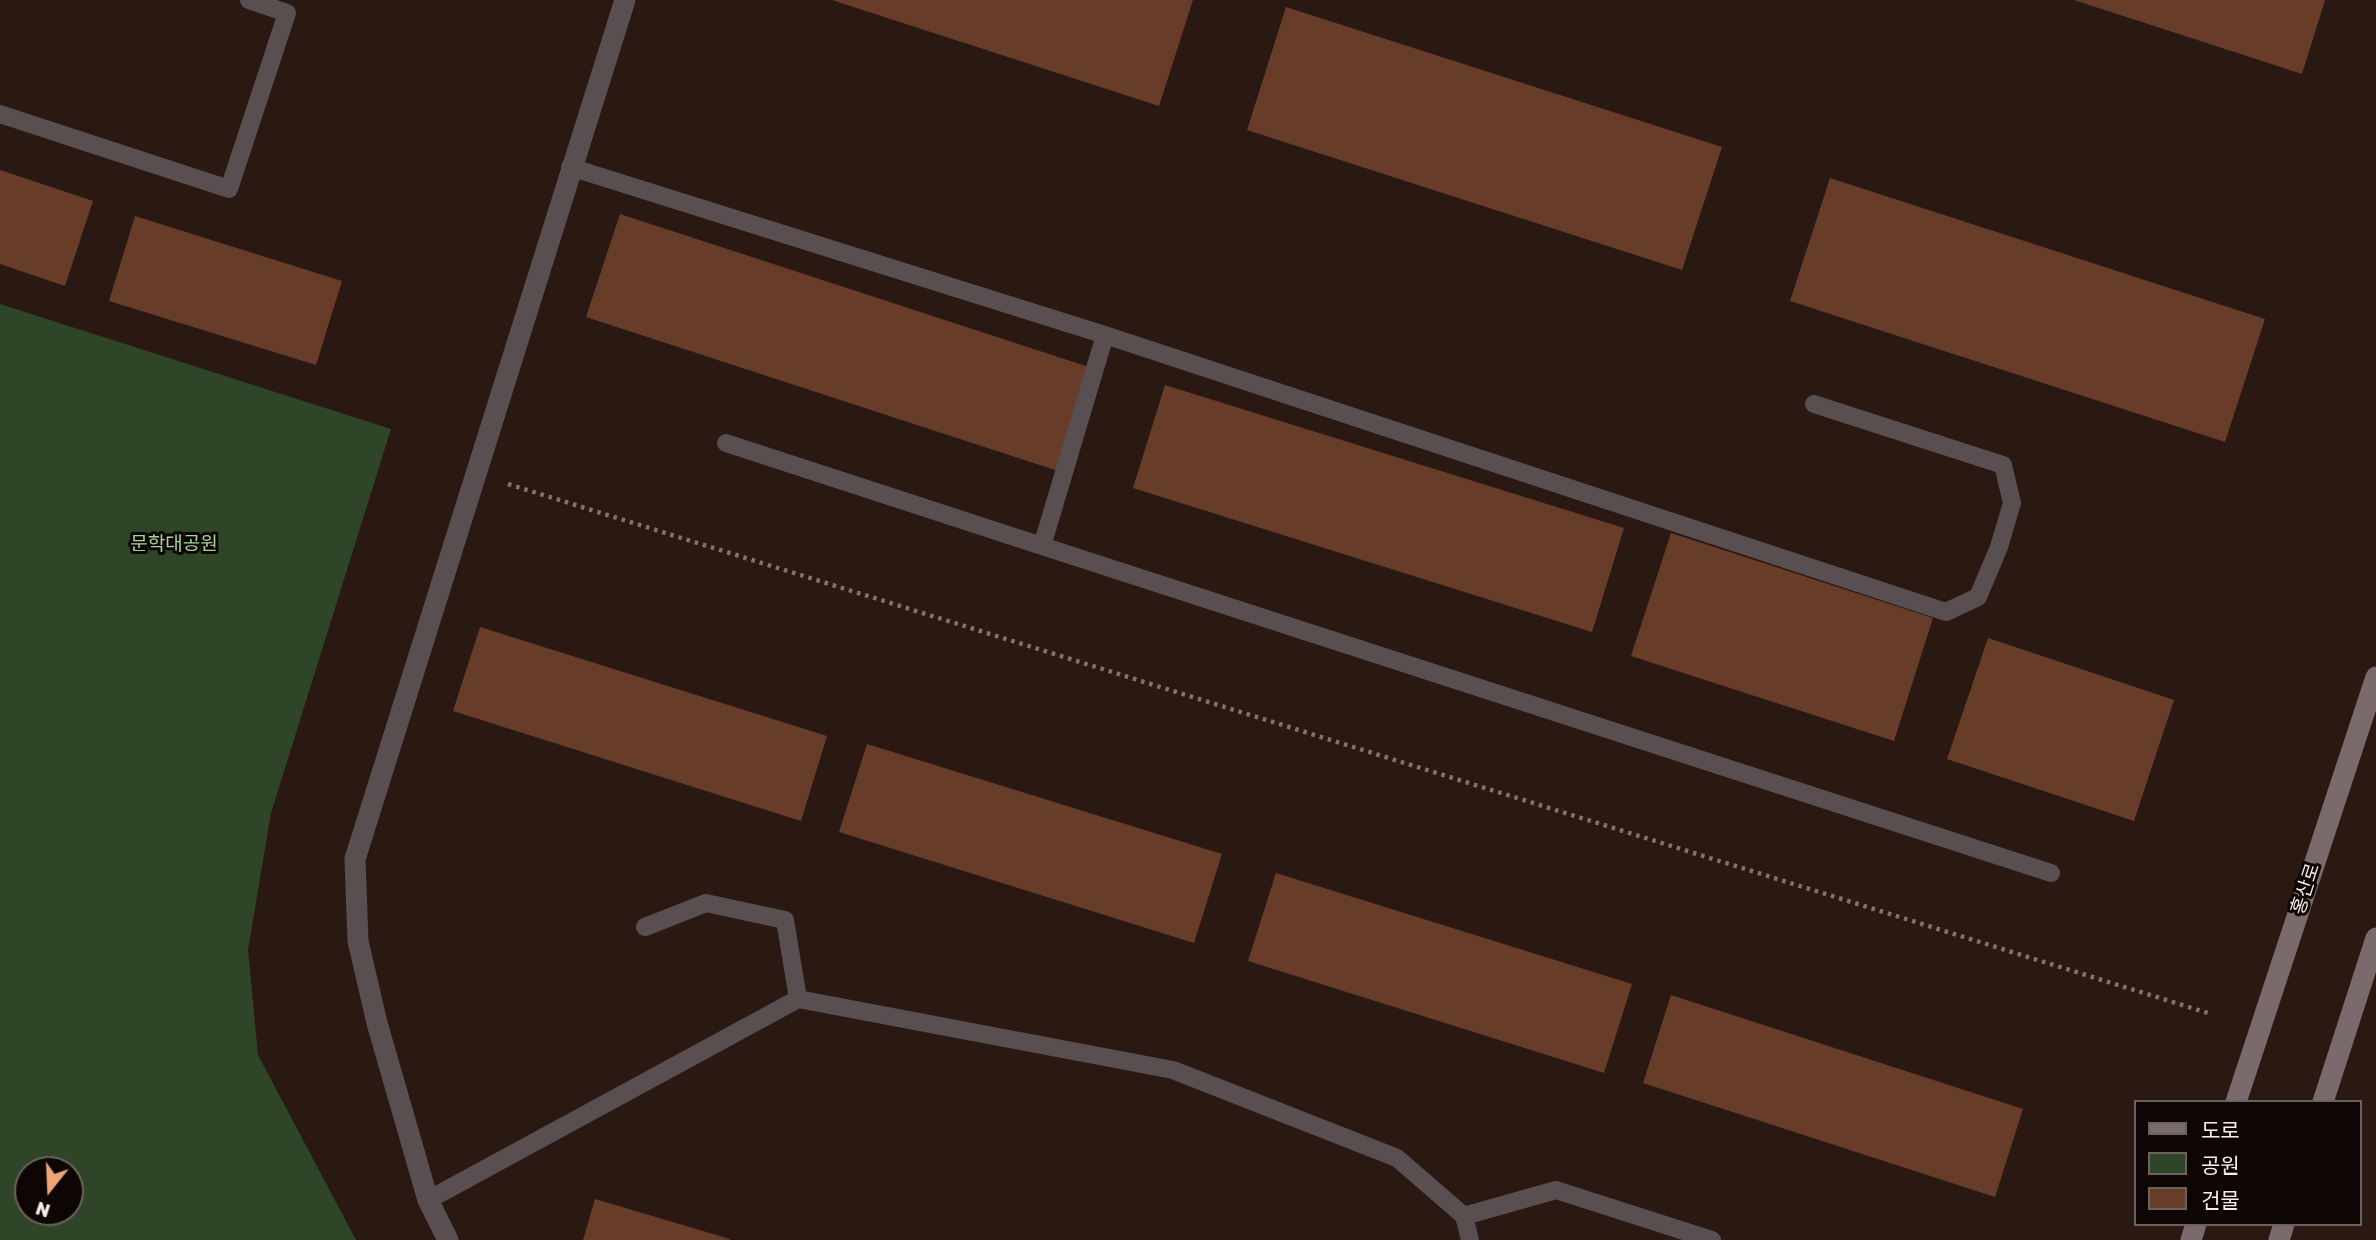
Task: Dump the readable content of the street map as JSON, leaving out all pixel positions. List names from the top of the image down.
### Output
{
  "streets": {
    "street": ["홍산로"]
  },
  "parks": ["문학대공원"],
  "legend": ["도로", "공원", "건물"],
  "north": "bottom"
}
